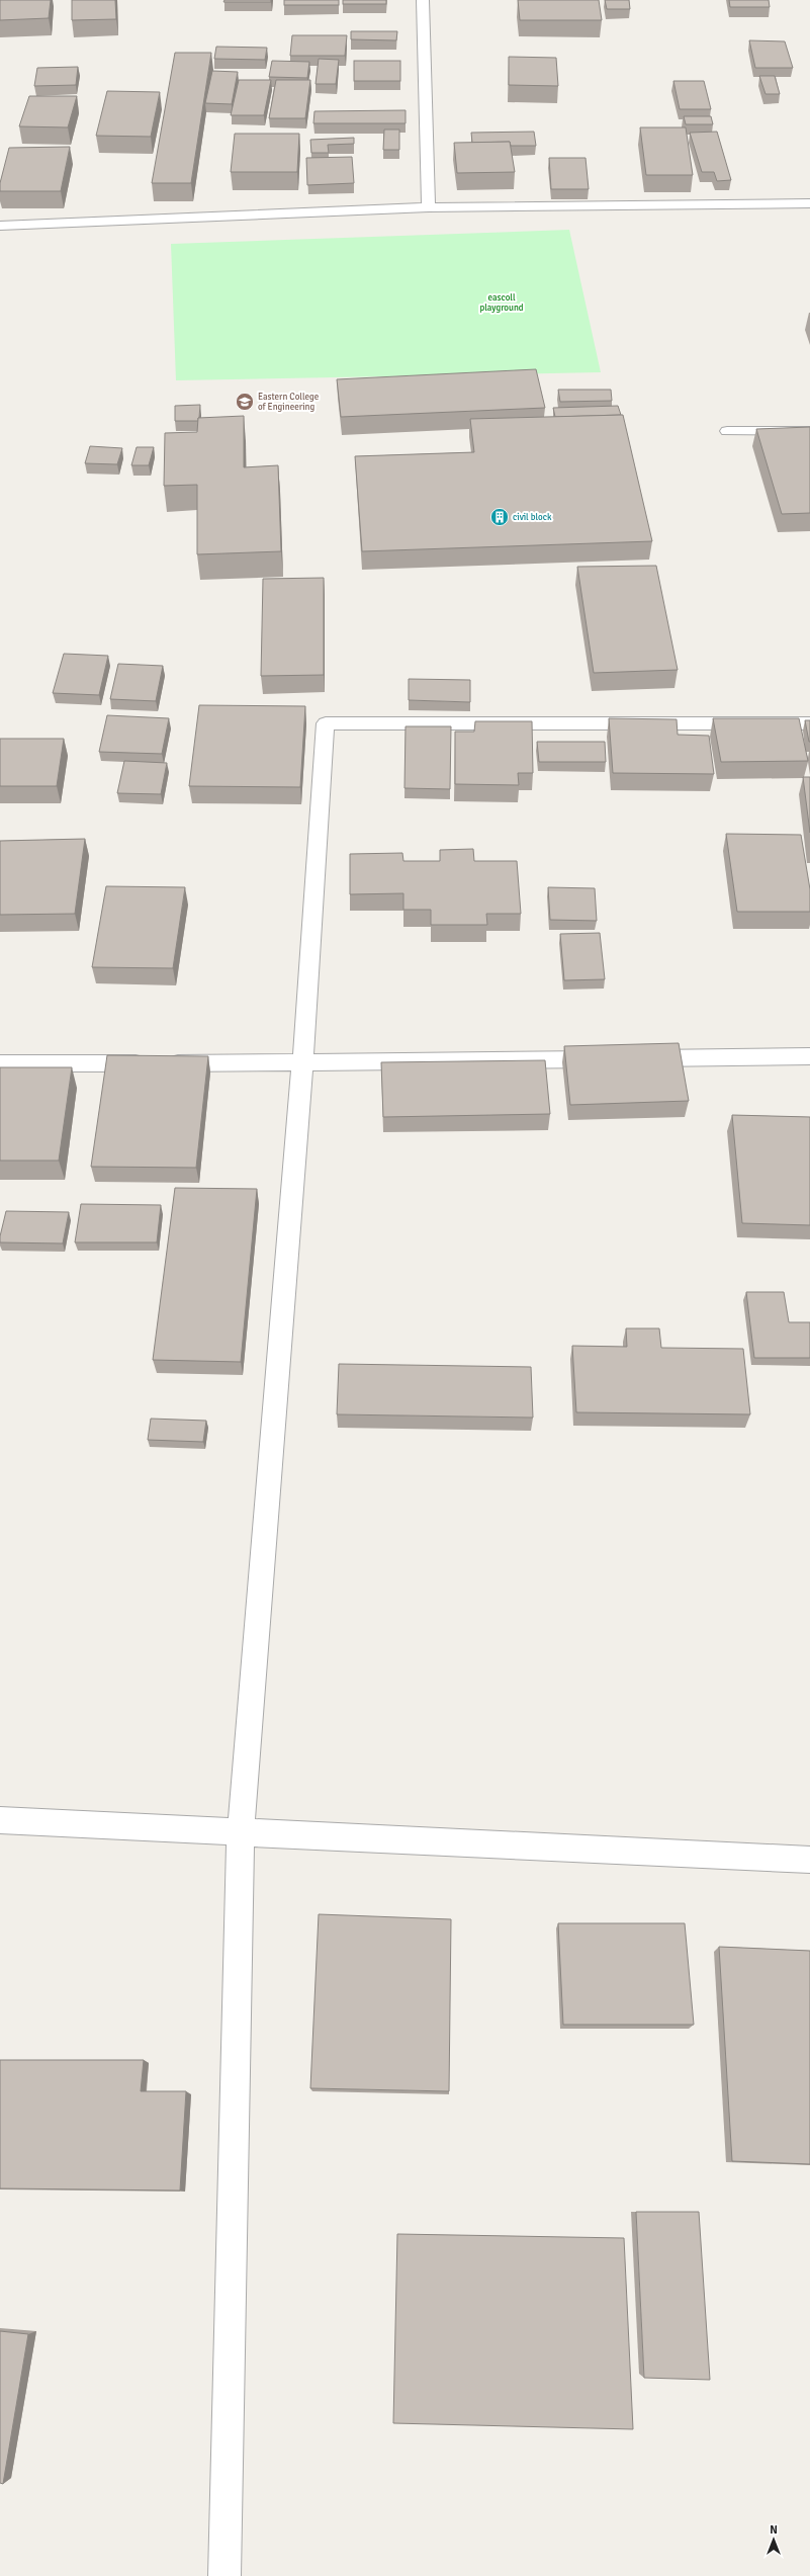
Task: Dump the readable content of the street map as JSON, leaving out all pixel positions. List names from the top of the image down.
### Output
{
  "parks": ["eascoll playground"],
  "places": {
    "school or university": ["Eastern College of Engineering"],
    "building": ["civil block"]
  },
  "north": "top"
}
